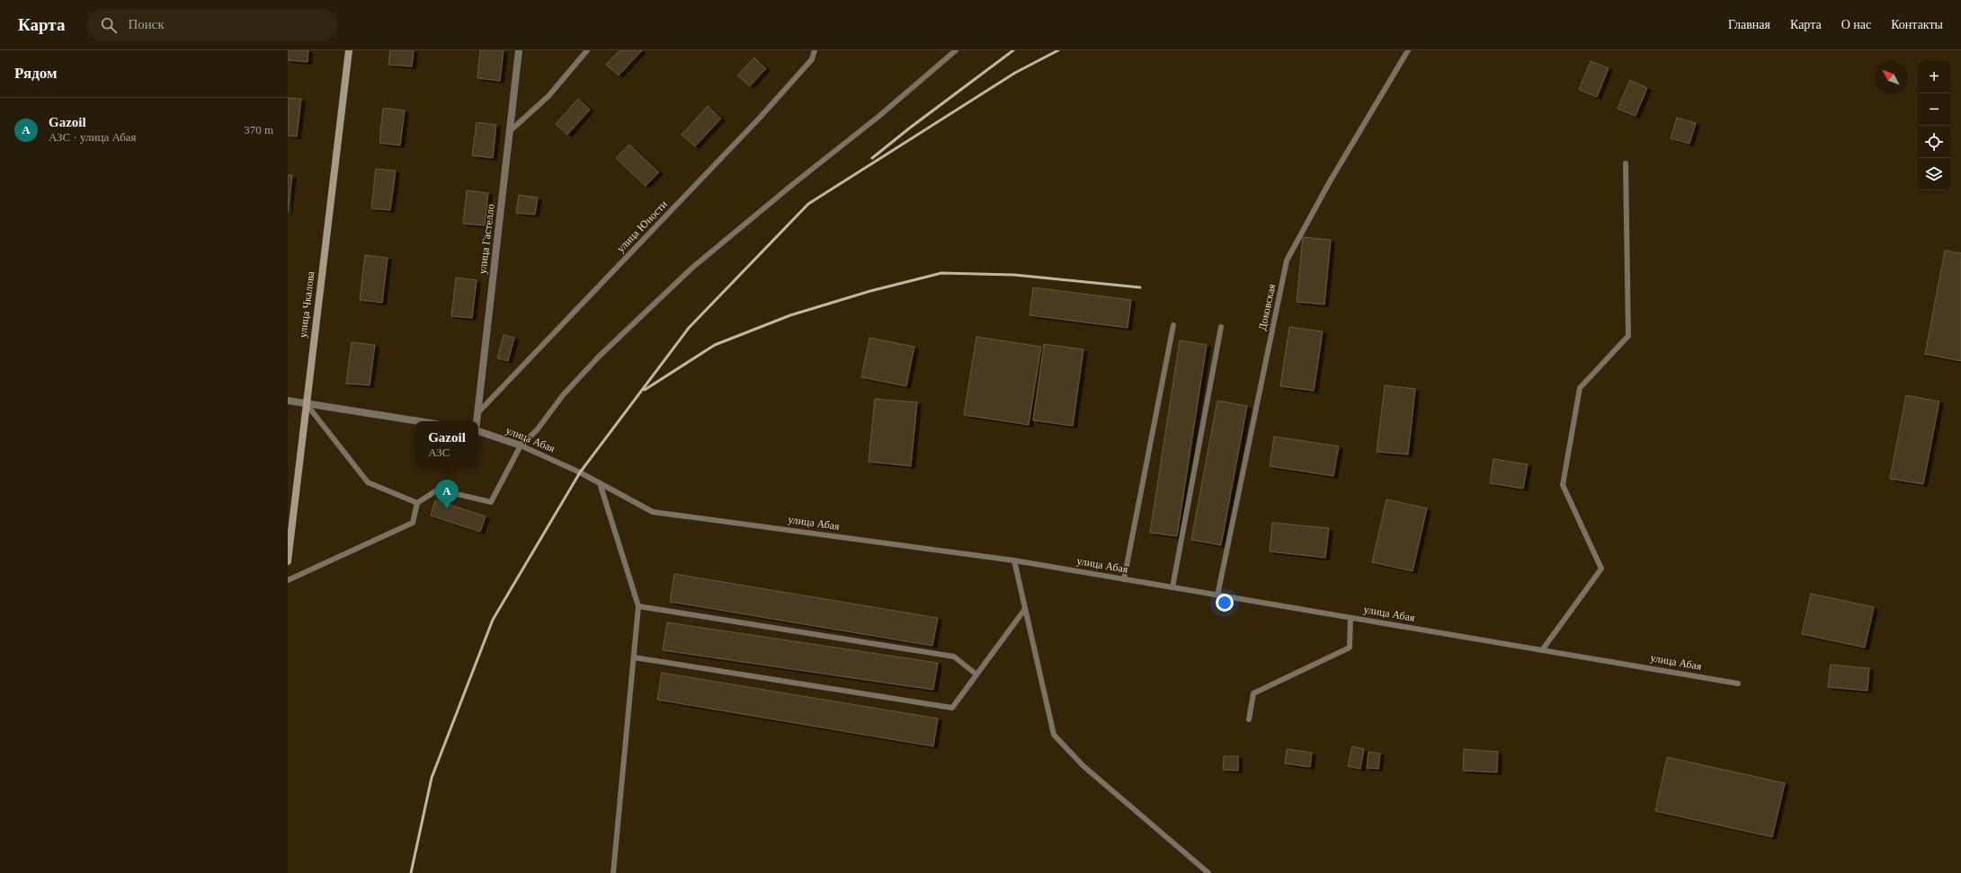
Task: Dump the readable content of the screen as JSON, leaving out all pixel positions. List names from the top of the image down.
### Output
{
  "streets": {
    "main road": ["улица Чкалова"],
    "street": ["улица Гастелло", "улица Абая"],
    "lane": ["улица Юности", "Доковская"]
  },
  "crossings": [
    ["улица Юности", "улица Гастелло"],
    ["Доковская", "улица Абая"]
  ],
  "north": "top left",
  "page": {
    "header": "Карта",
    "search": "Поиск",
    "nav": [
      "Главная",
      "Карта",
      "О нас",
      "Контакты"
    ],
    "heading": "Рядом",
    "map_buttons": ["+", "−"],
    "list": [
      {
        "mark": "A",
        "name": "Gazoil",
        "note": "АЗС · улица Абая",
        "value": "370 m"
      }
    ],
    "popup": ["Gazoil", "АЗС"],
    "pins": "A"
  }
}
